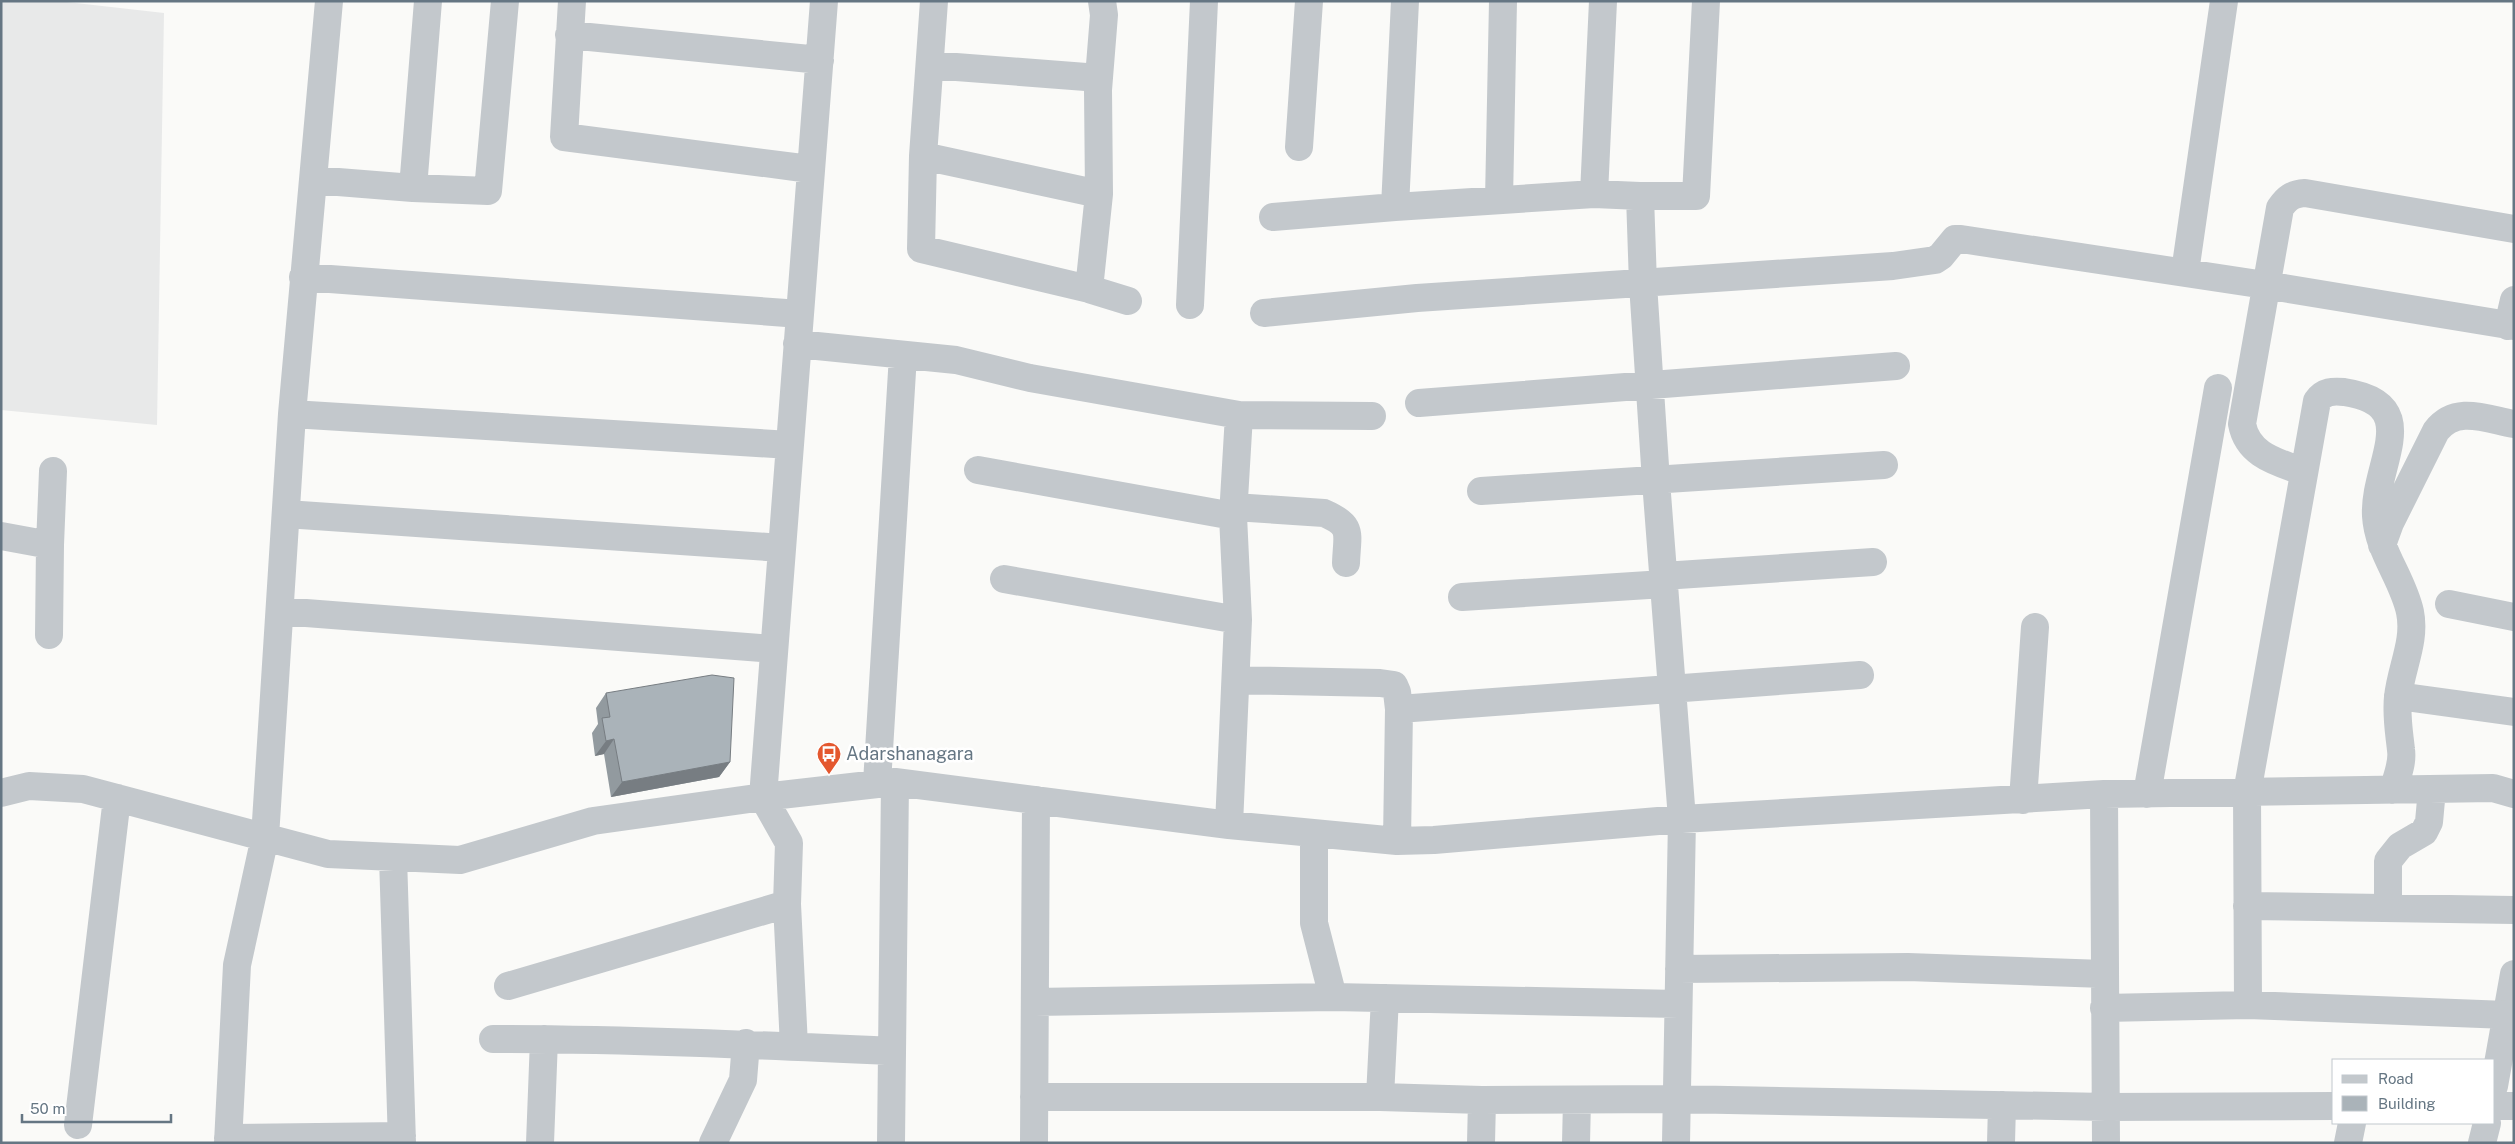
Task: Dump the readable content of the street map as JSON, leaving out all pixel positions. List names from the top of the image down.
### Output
{
  "places": {
    "bus stop": ["Adarshanagara"]
  },
  "legend": ["Road", "Building"],
  "scale_bar": "50 m"
}
